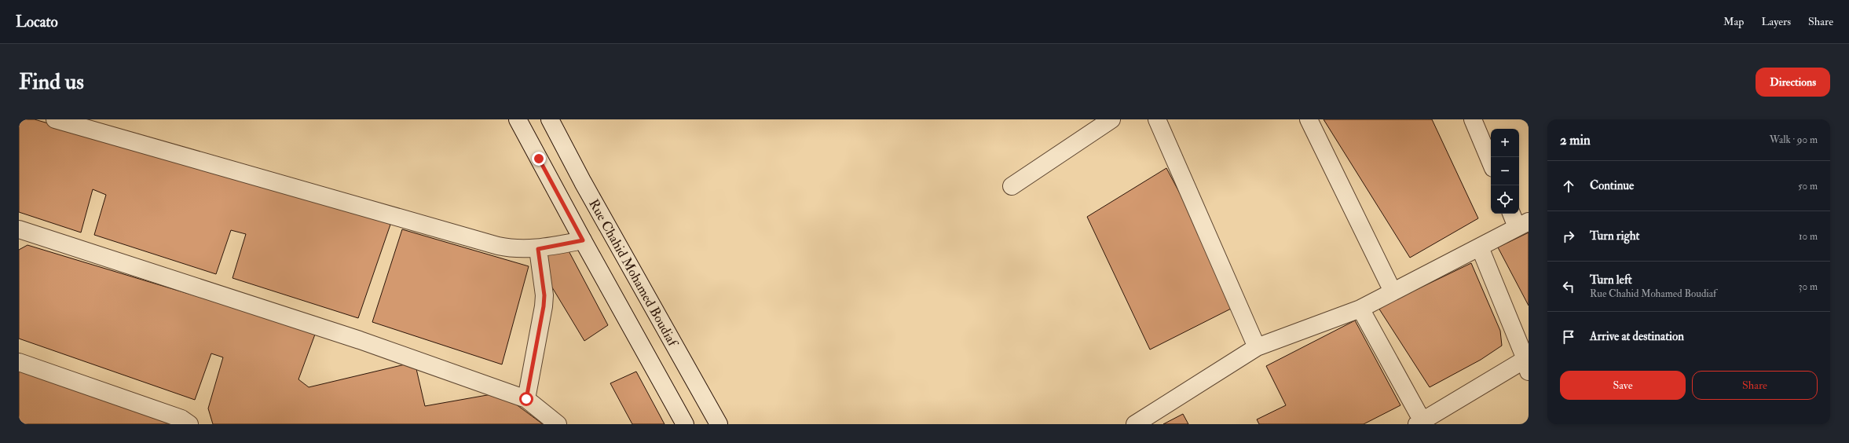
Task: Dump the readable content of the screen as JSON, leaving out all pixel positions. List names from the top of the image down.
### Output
{
  "streets": {
    "street": ["Rue Chahid Mohamed Boudiaf"]
  },
  "page": {
    "header": "Locato",
    "nav": ["Map", "Layers", "Share"],
    "buttons": [
      "Directions",
      ["Save", "Share"]
    ],
    "title": "Find us",
    "heading": ["2 min", "Walk · 90 m"],
    "map_buttons": ["+", "−"],
    "list": [
      ["Continue", "50 m"],
      ["Turn right", "10 m"],
      ["Turn left", "Rue Chahid Mohamed Boudiaf", "30 m"],
      "Arrive at destination"
    ]
  }
}
